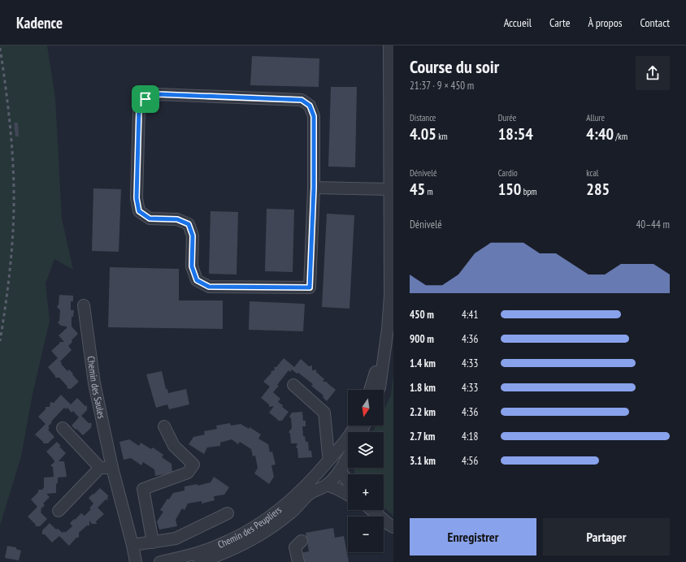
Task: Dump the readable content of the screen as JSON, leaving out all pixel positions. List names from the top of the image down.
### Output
{
  "streets": {
    "street": ["Chemin des Saules", "Chemin des Peupliers"]
  },
  "north": "bottom",
  "page": {
    "header": "Kadence",
    "nav": [
      "Accueil",
      "Carte",
      "À propos",
      "Contact"
    ],
    "heading": ["Course du soir", "21:37 · 9 × 450 m"],
    "stats": [
      ["Distance", "4.05 km"],
      ["Durée", "18:54"],
      ["Allure", "4:40 /km"],
      ["Dénivelé", "45 m"],
      ["Cardio", "150 bpm"],
      ["kcal", "285"]
    ],
    "chart": ["Dénivelé", "40–44 m"],
    "list": [
      {
        "name": "450 m",
        "note": "4:41"
      },
      {
        "name": "900 m",
        "note": "4:36"
      },
      {
        "name": "1.4 km",
        "note": "4:33"
      },
      {
        "name": "1.8 km",
        "note": "4:33"
      },
      {
        "name": "2.2 km",
        "note": "4:36"
      },
      {
        "name": "2.7 km",
        "note": "4:18"
      },
      {
        "name": "3.1 km",
        "note": "4:56"
      }
    ],
    "map_buttons": ["+", "−"],
    "buttons": ["Enregistrer", "Partager"]
  }
}
